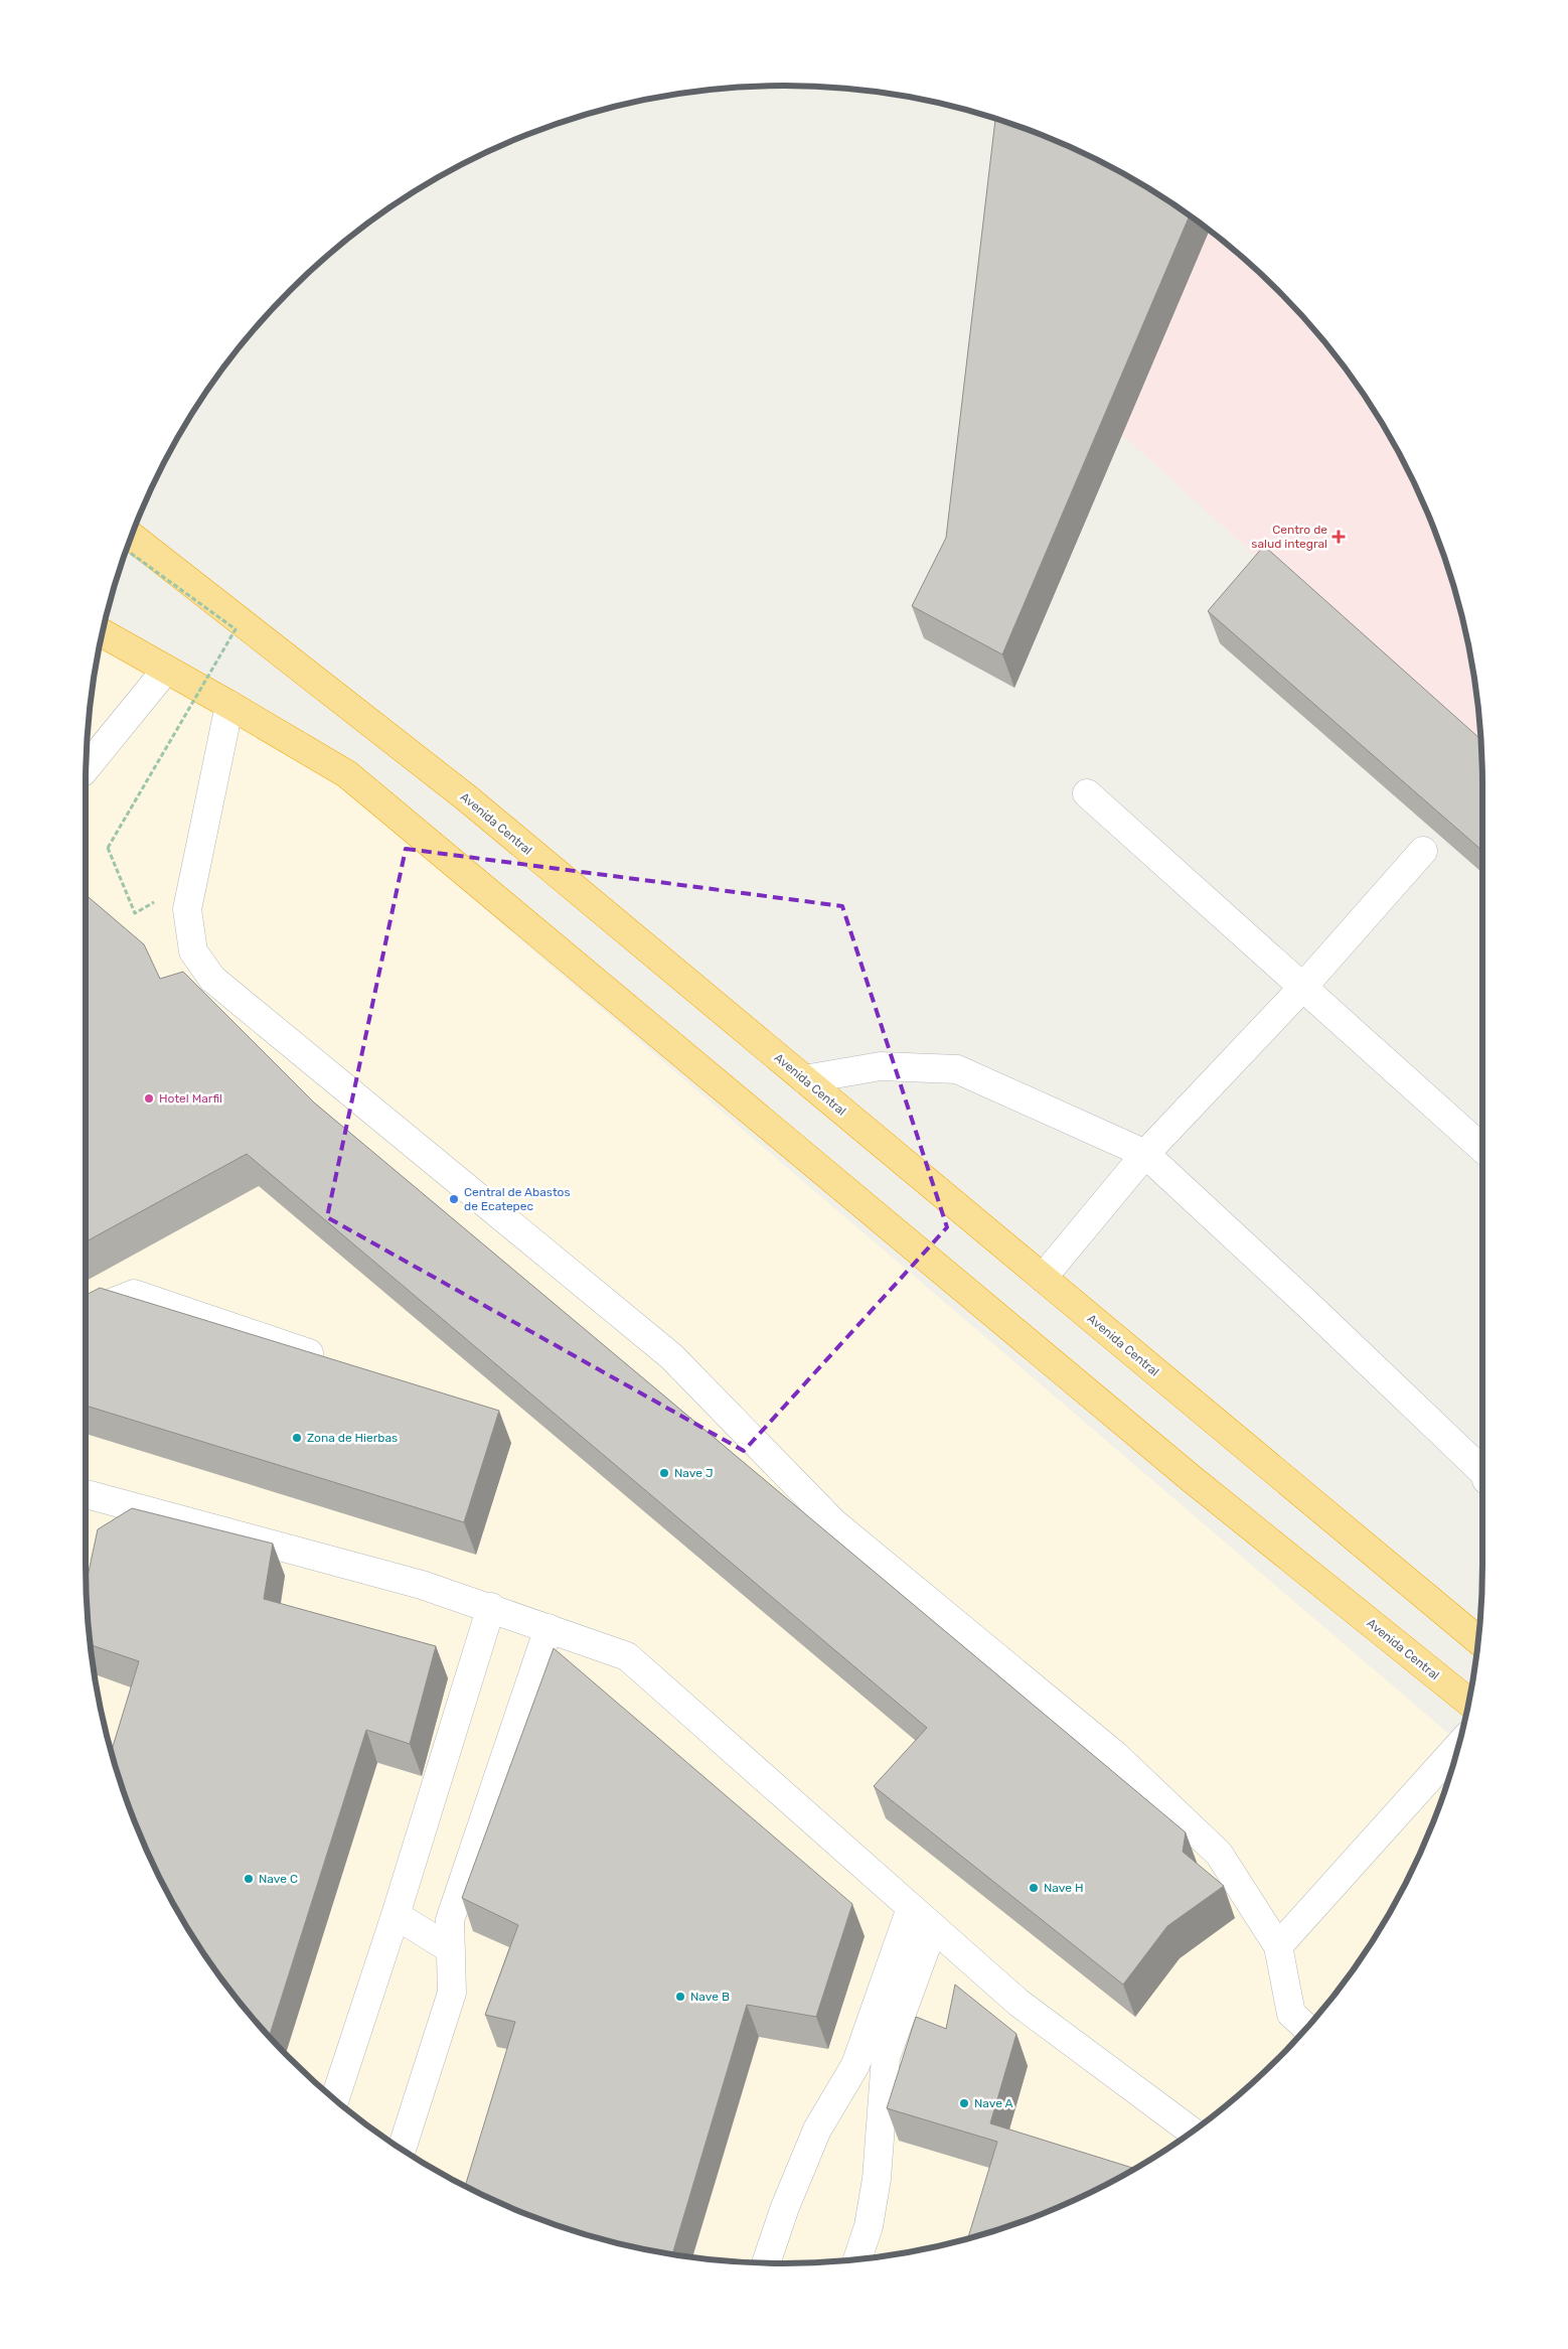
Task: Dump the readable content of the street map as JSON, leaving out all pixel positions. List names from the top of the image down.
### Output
{
  "streets": {
    "highway": ["Avenida Central"]
  },
  "places": {
    "health": ["Centro de salud integral"],
    "other": [
      "Hotel Marfil",
      "Central de Abastos de Ecatepec",
      "Zona de Hierbas",
      "Nave J",
      "Nave C",
      "Nave H",
      "Nave B",
      "Nave A"
    ]
  }
}
